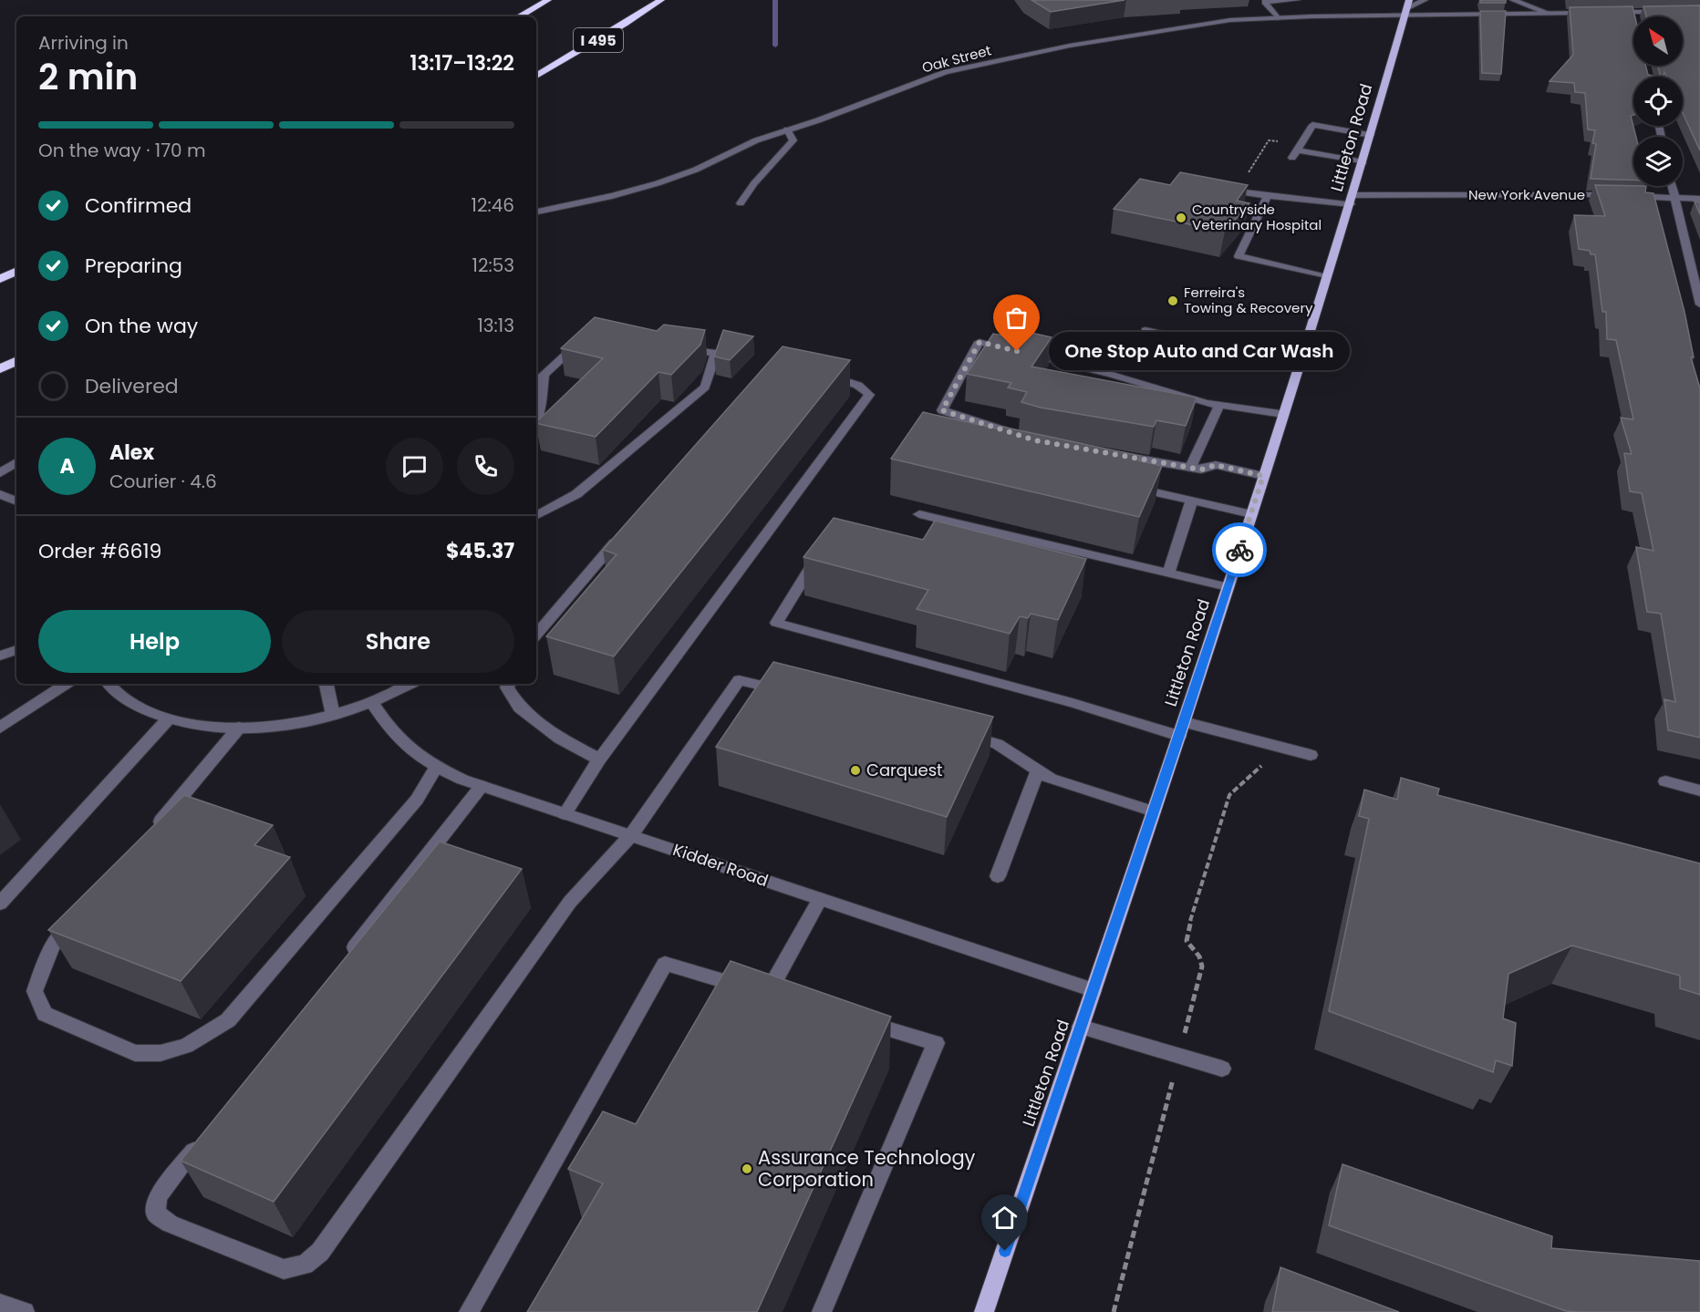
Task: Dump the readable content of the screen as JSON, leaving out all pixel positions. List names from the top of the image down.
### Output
{
  "streets": {
    "highway": ["I 495"],
    "main road": ["Littleton Road"],
    "street": ["Oak Street", "New York Avenue", "Kidder Road"]
  },
  "crossings": [
    ["Oak Street", "Littleton Road"],
    ["Littleton Road", "New York Avenue"],
    ["Littleton Road", "Kidder Road"]
  ],
  "places": [
    "Countryside Veterinary Hospital",
    "Ferreira's Towing & Recovery",
    "One Stop Auto and Car Wash",
    "Carquest",
    "Assurance Technology Corporation"
  ],
  "north": "top left",
  "page": {
    "heading": ["2 min", "Arriving in", "13:17–13:22"],
    "panel": [
      "Alex",
      "Courier · 4.6",
      "Order #6619",
      "$45.37"
    ],
    "bar": "On the way · 170 m",
    "list": [
      ["Confirmed", "12:46"],
      ["Preparing", "12:53"],
      ["On the way", "13:13"],
      "Delivered"
    ],
    "bubble": "One Stop Auto and Car Wash",
    "round": "A",
    "buttons": ["Help", "Share"]
  }
}
